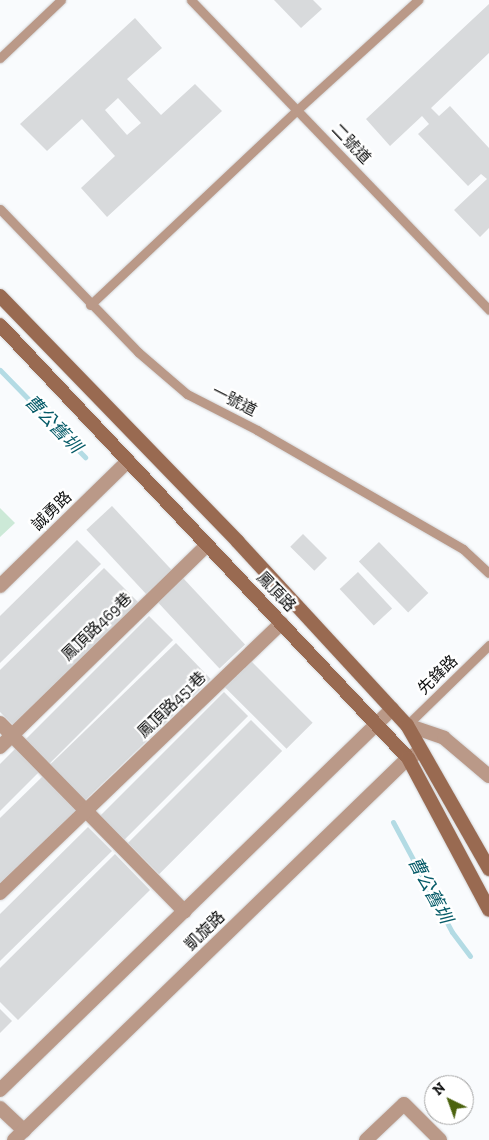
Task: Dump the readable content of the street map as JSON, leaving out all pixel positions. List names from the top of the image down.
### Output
{
  "streets": {
    "main road": ["鳳頂路"],
    "street": [
      "誠勇路",
      "鳳頂路469巷",
      "鳳頂路451巷",
      "凱旋路"
    ],
    "lane": ["二號道", "一號道", "先鋒路"]
  },
  "crossings": [
    ["誠勇路", "鳳頂路"],
    ["鳳頂路", "鳳頂路469巷"],
    ["鳳頂路", "先鋒路"],
    ["鳳頂路", "鳳頂路451巷"],
    ["鳳頂路", "凱旋路"]
  ],
  "water": ["曹公舊圳"],
  "north": "top left"
}
